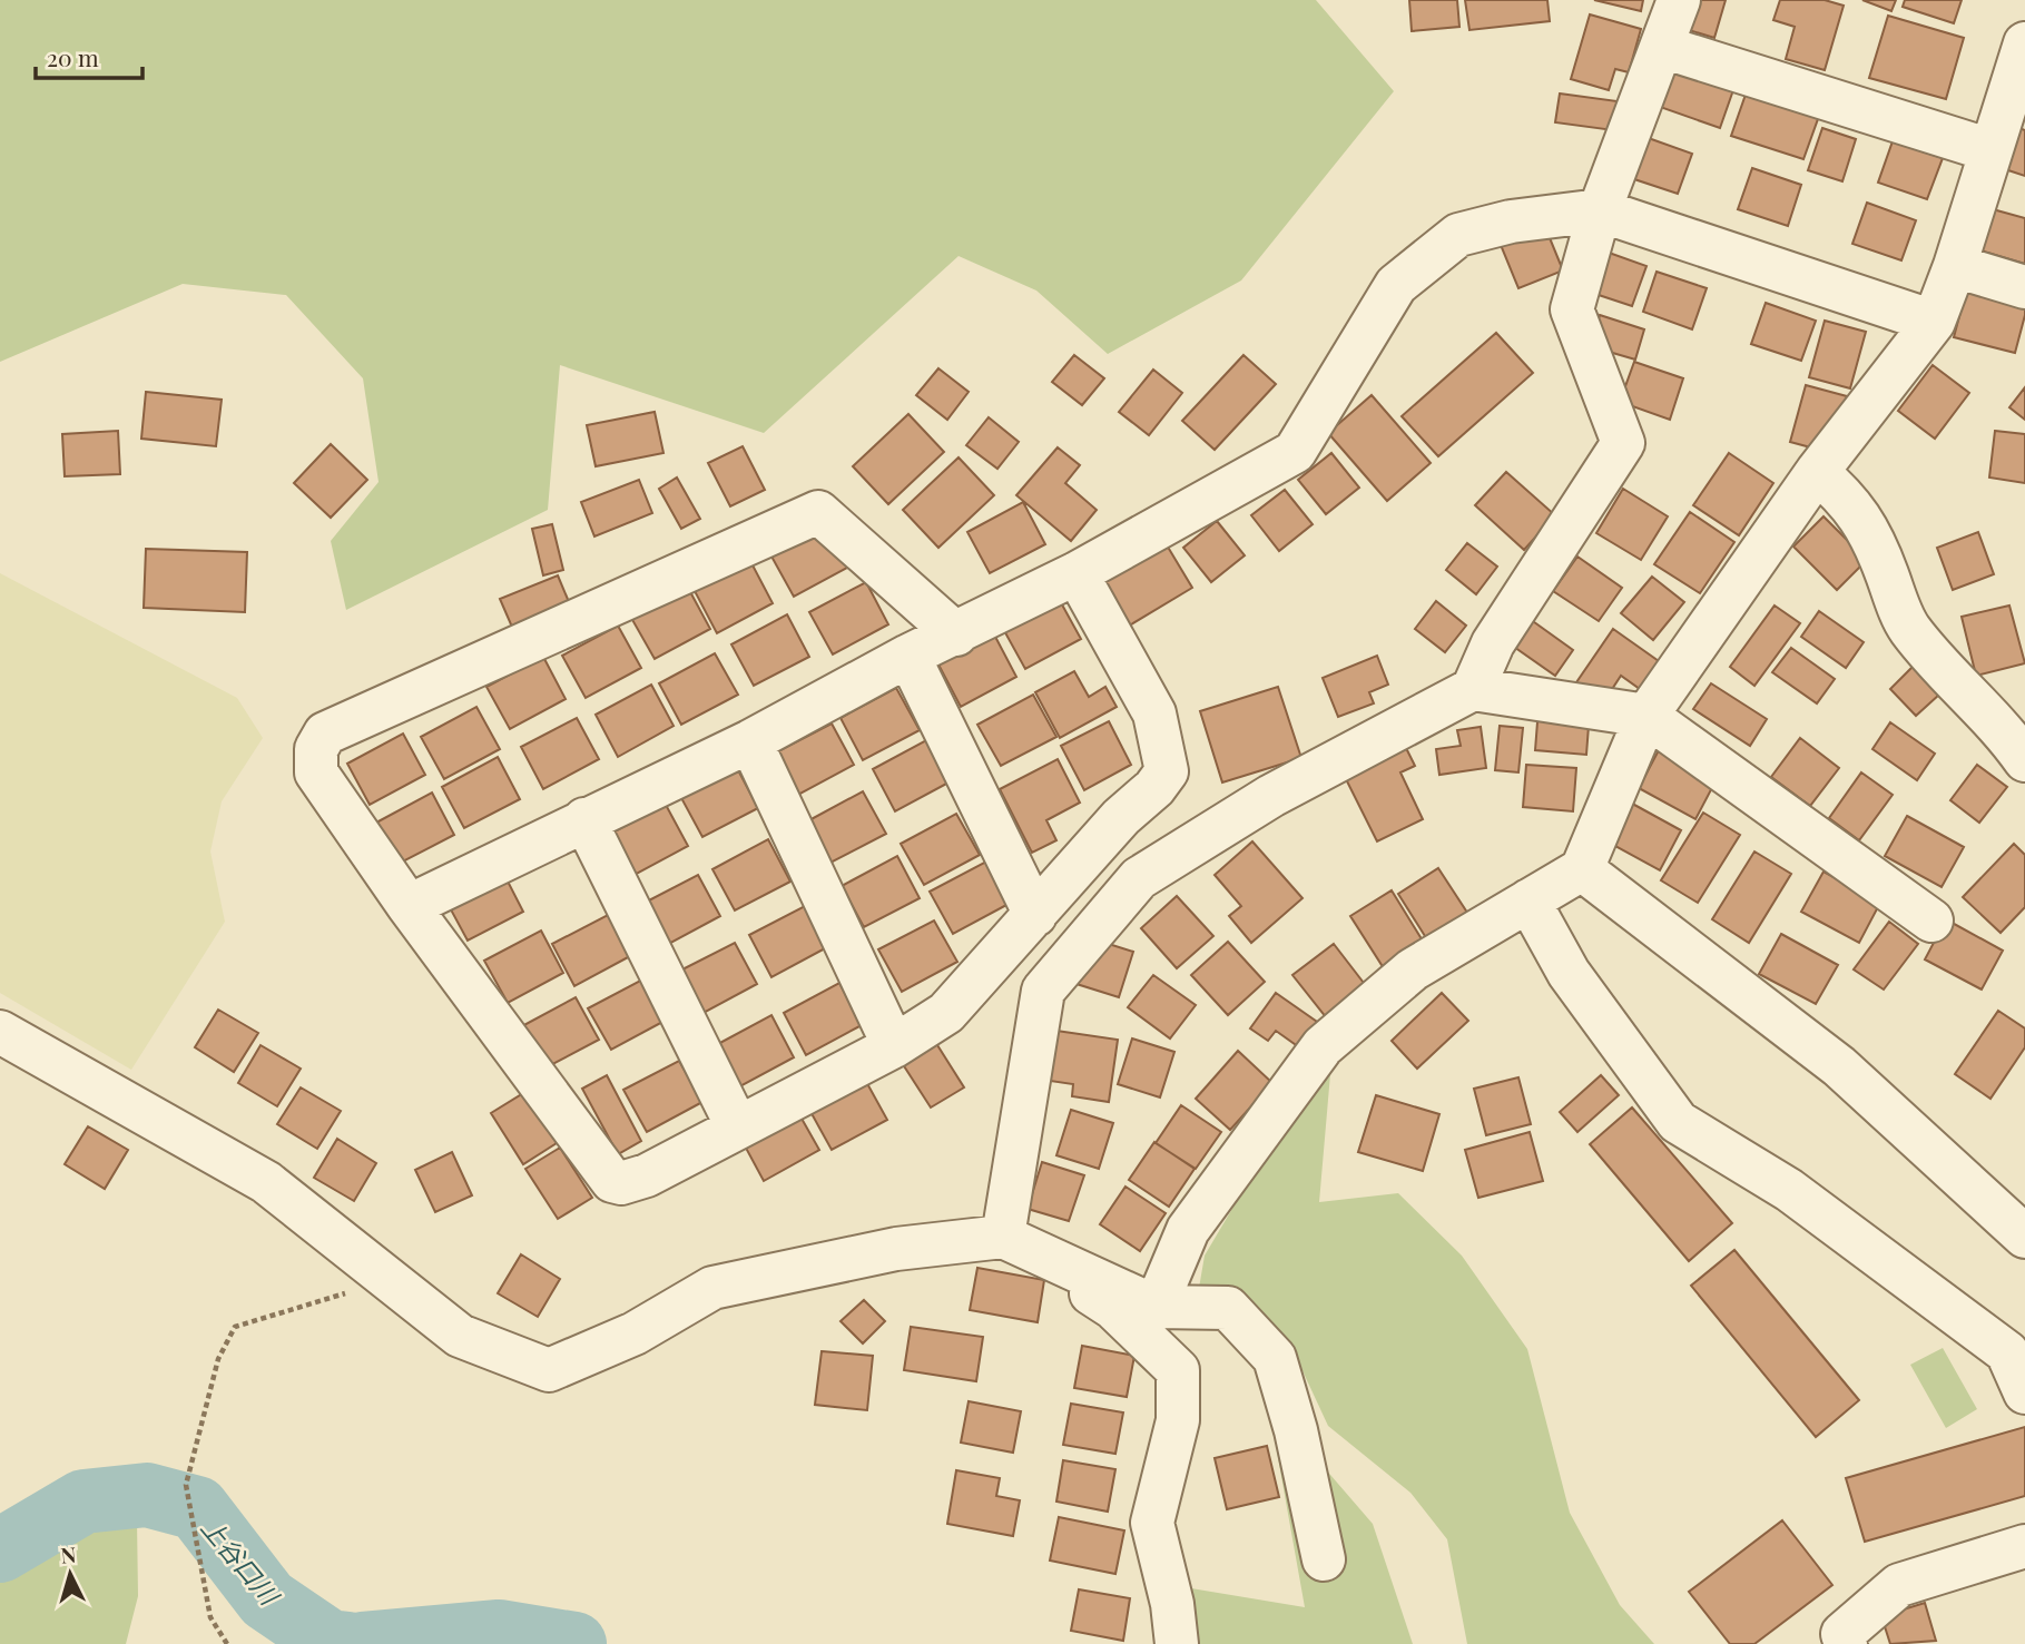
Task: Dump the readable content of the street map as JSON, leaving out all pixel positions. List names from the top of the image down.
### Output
{
  "water": ["上谷口川"],
  "scale_bar": "20 m",
  "north": "top"
}
